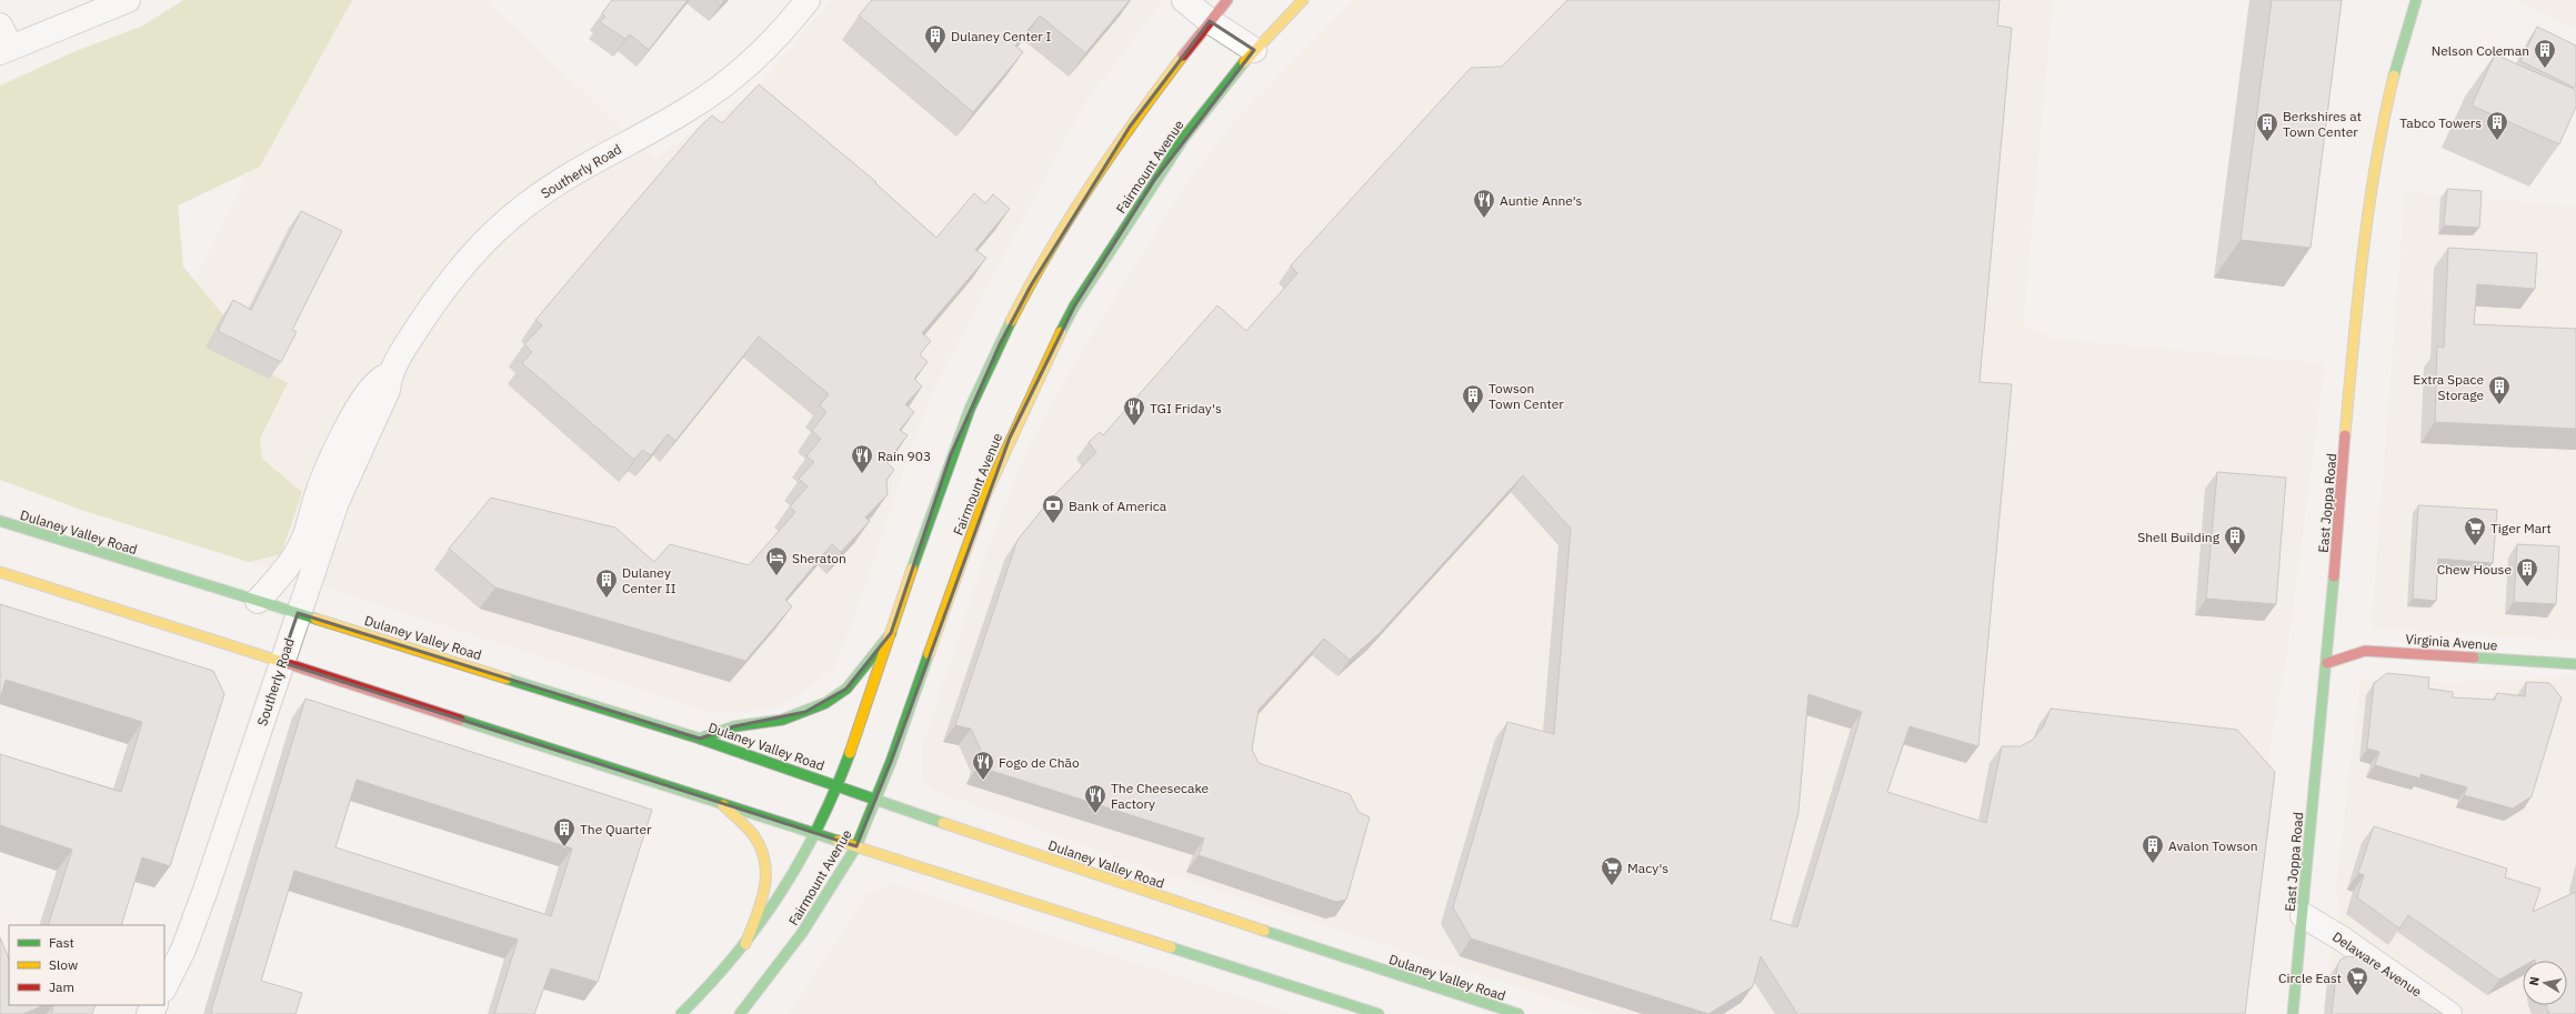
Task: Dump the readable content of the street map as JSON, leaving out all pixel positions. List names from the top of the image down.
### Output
{
  "streets": {
    "main road": [
      "Fairmount Avenue",
      "East Joppa Road",
      "Dulaney Valley Road",
      "Virginia Avenue"
    ],
    "street": ["Southerly Road", "Delaware Avenue"]
  },
  "crossings": [
    ["Fairmount Avenue", "Dulaney Valley Road"],
    ["Southerly Road", "Dulaney Valley Road"],
    ["East Joppa Road", "Virginia Avenue"],
    ["East Joppa Road", "Delaware Avenue"]
  ],
  "places": {
    "building": [
      "Dulaney Center I",
      "Nelson Coleman",
      "Tabco Towers",
      "Berkshires at Town Center",
      "Extra Space Storage",
      "Towson Town Center",
      "Shell Building",
      "Chew House",
      "Dulaney Center II",
      "The Quarter",
      "Avalon Towson"
    ],
    "restaurant": [
      "Auntie Anne's",
      "TGI Friday's",
      "Rain 903",
      "Fogo de Chão",
      "The Cheesecake Factory"
    ],
    "bank": ["Bank of America"],
    "supermarket": ["Tiger Mart", "Macy's", "Circle East"],
    "hotel": ["Sheraton"]
  },
  "legend": ["Fast", "Slow", "Jam"],
  "north": "left"
}
